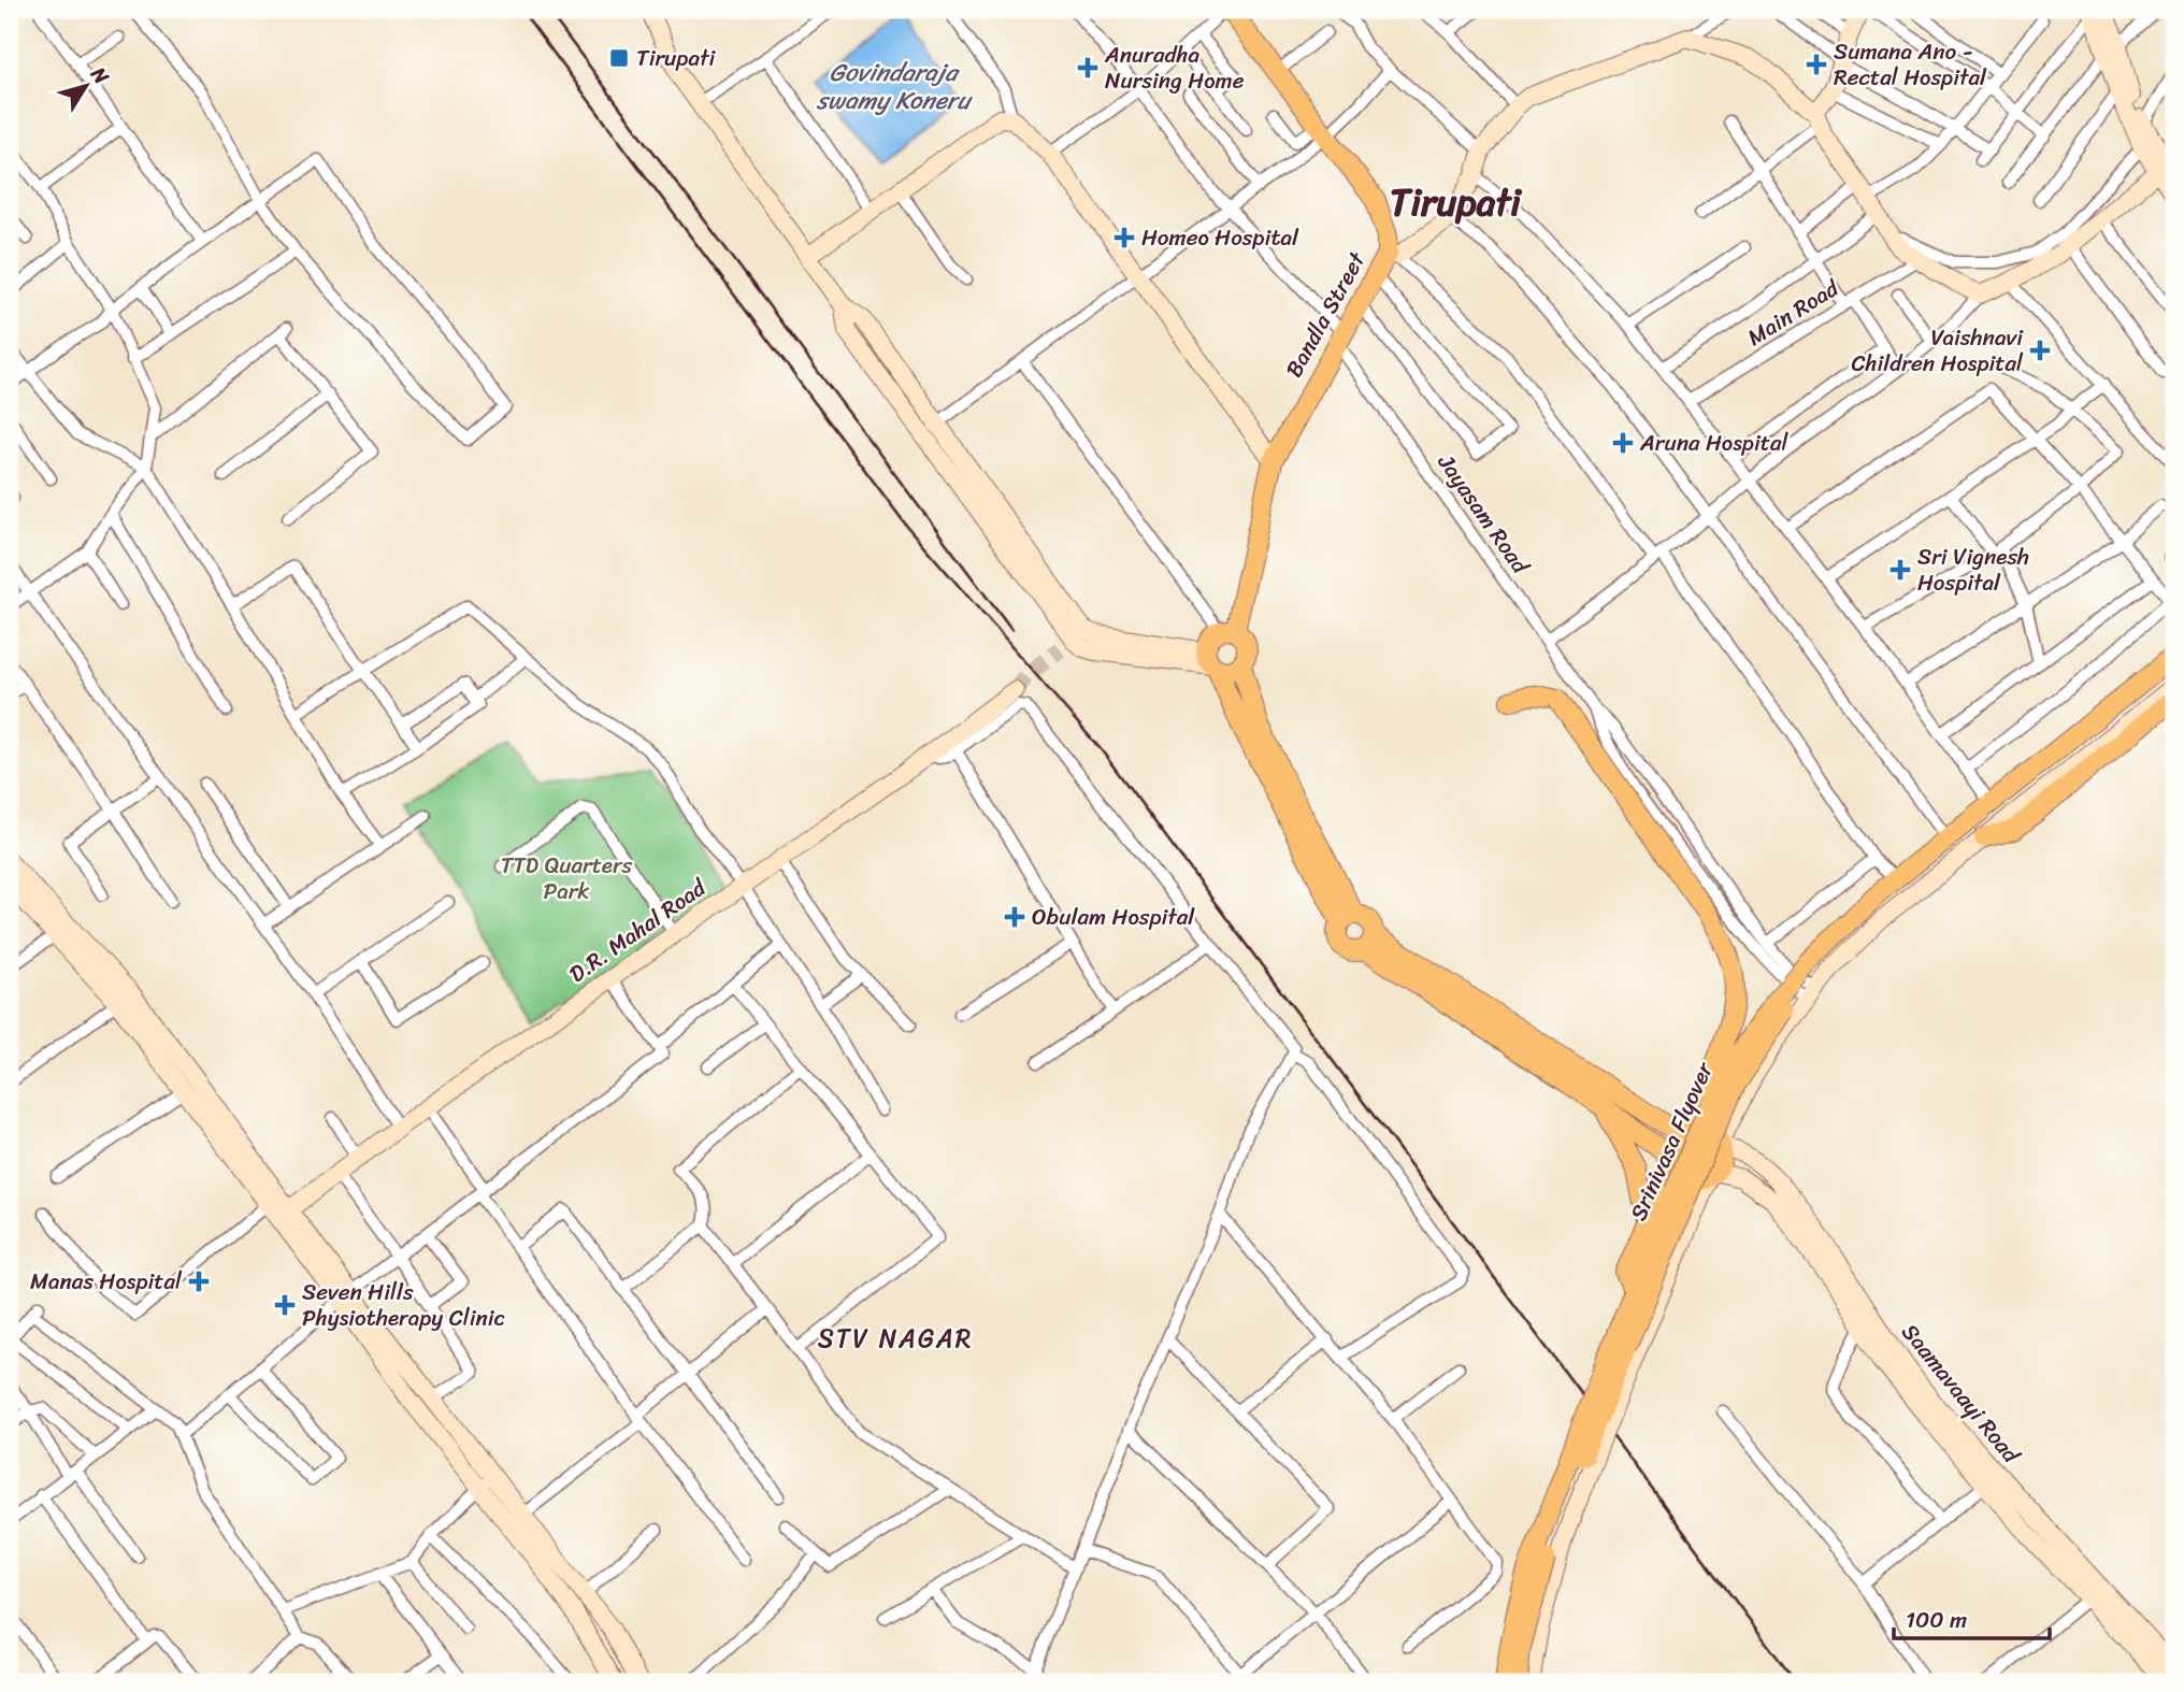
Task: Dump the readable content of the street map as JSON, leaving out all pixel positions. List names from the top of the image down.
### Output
{
  "streets": {
    "main road": ["Bandla Street", "Srinivasa Flyover"],
    "street": [
      "Main Road",
      "Jayasam Road",
      "D.R. Mahal Road",
      "Saamavaayi Road"
    ]
  },
  "crossings": [
    ["Bandla Street", "Jayasam Road"]
  ],
  "districts": ["Tirupati", "STV NAGAR"],
  "water": ["Govindaraja swamy Koneru"],
  "parks": ["TTD Quarters Park"],
  "places": {
    "transit": ["Tirupati"],
    "health": [
      "Sumana Ano - Rectal Hospital",
      "Anuradha Nursing Home",
      "Homeo Hospital",
      "Vaishnavi Children Hospital",
      "Aruna Hospital",
      "Sri Vignesh Hospital",
      "Obulam Hospital",
      "Manas Hospital",
      "Seven Hills Physiotherapy Clinic"
    ]
  },
  "scale_bar": "100 m",
  "north": "top right"
}
